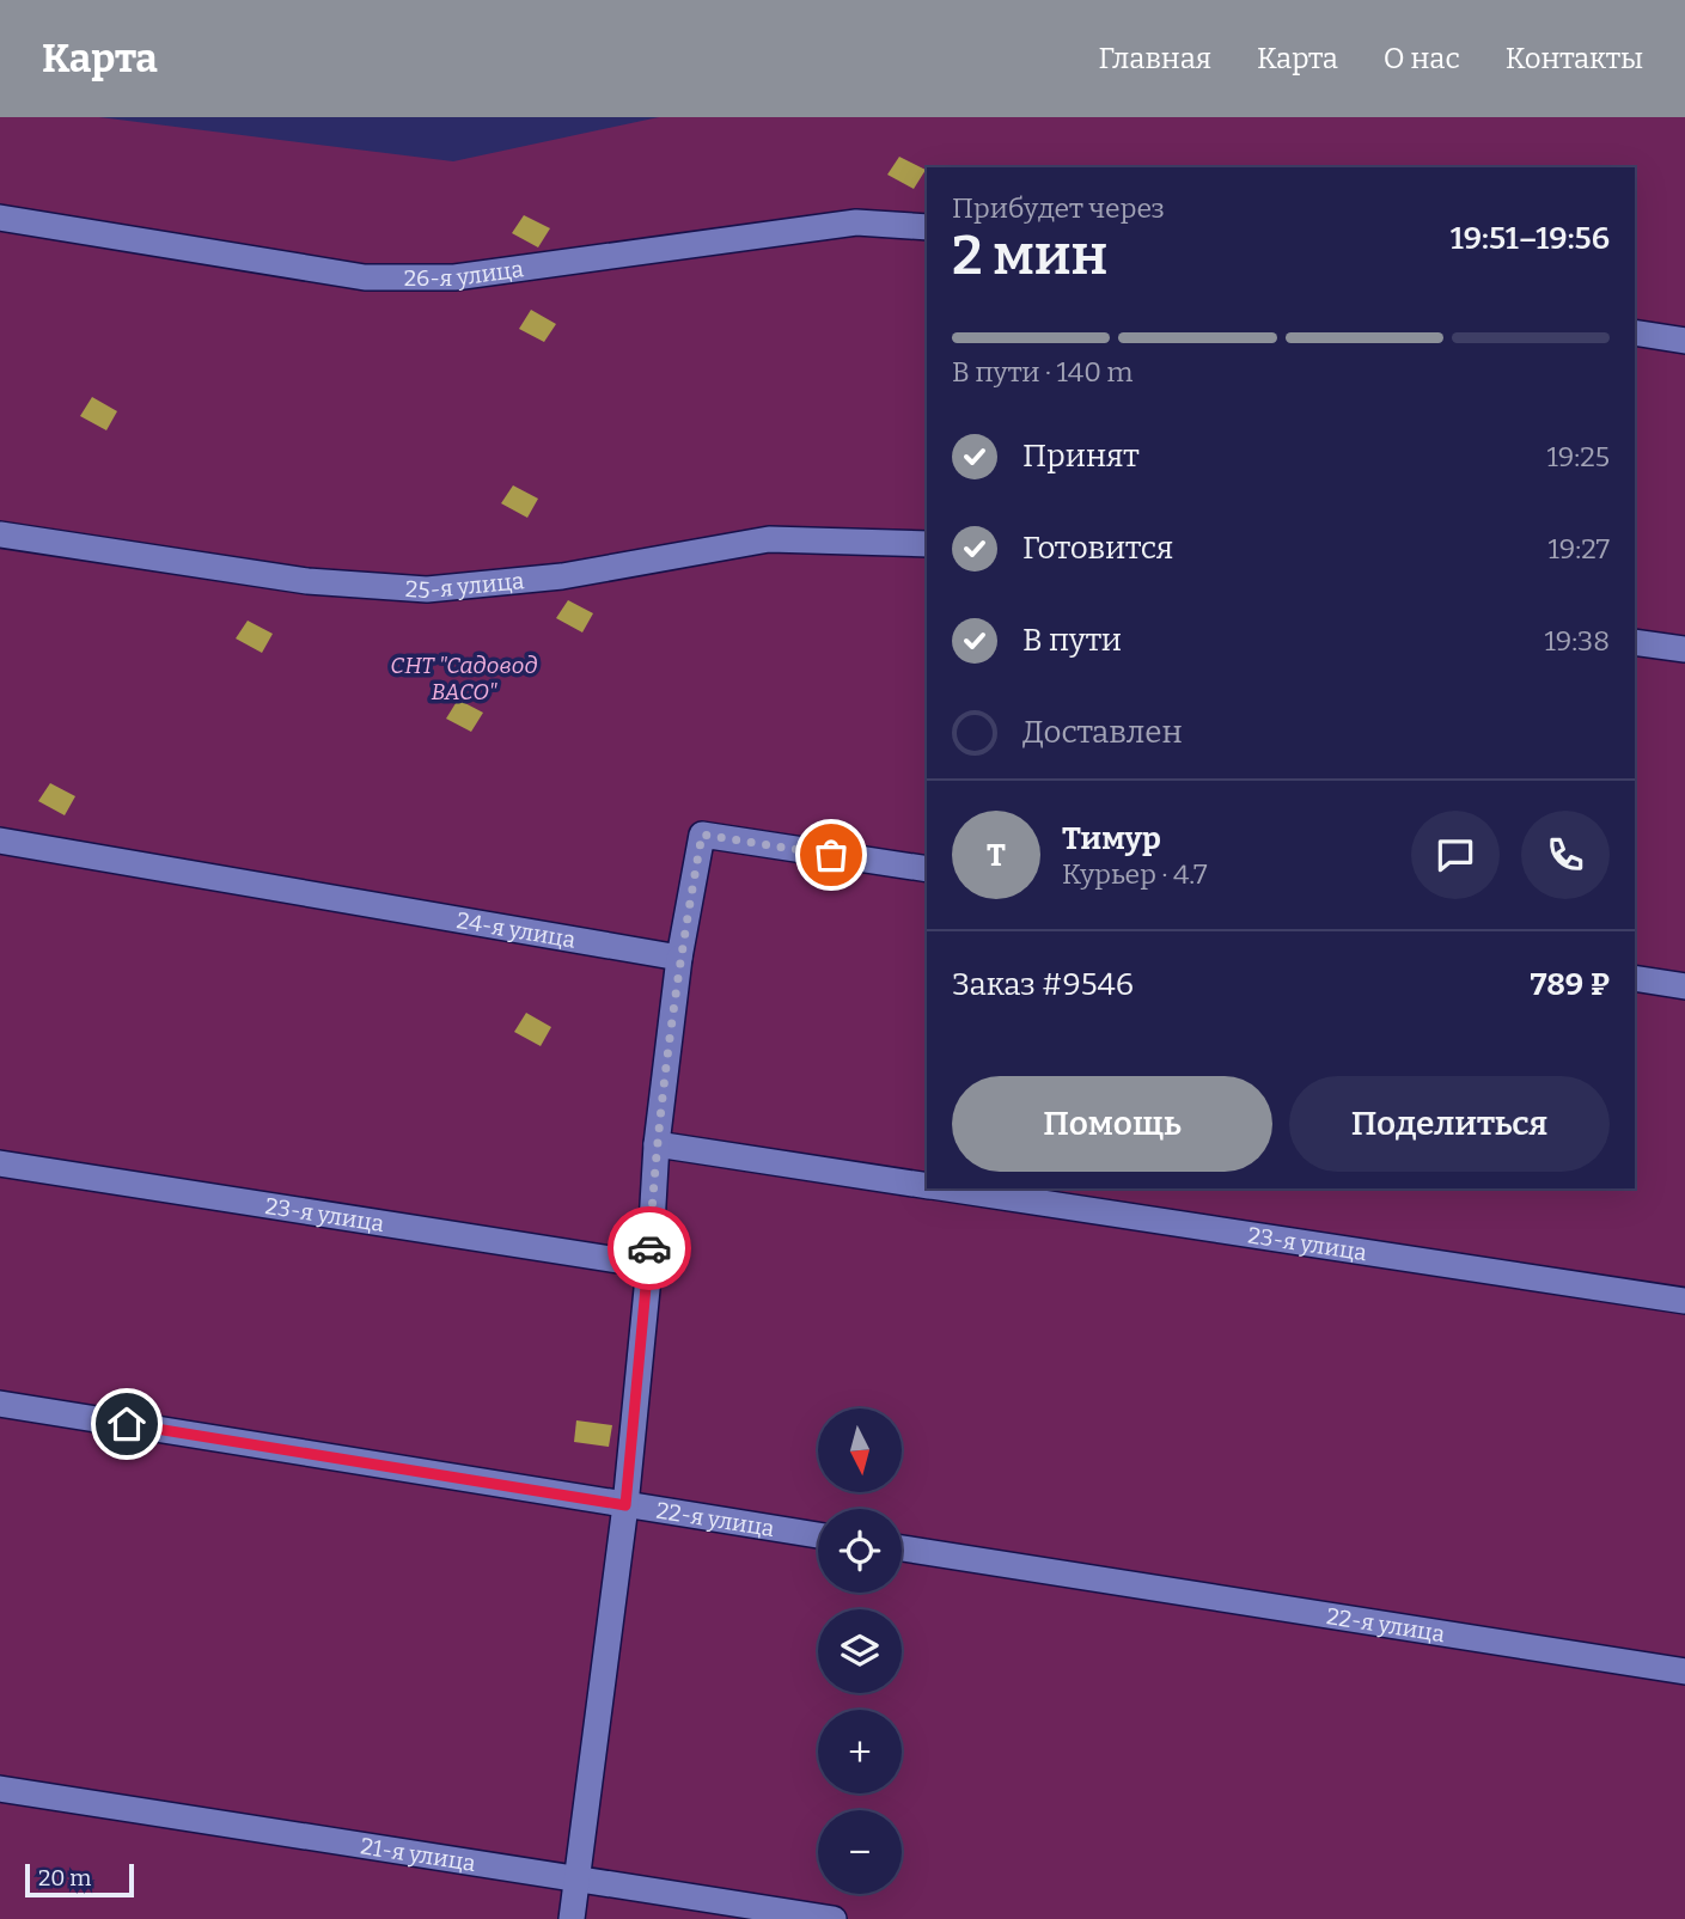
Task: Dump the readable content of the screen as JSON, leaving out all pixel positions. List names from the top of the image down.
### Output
{
  "streets": {
    "street": [
      "26-я улица",
      "25-я улица",
      "24-я улица",
      "23-я улица",
      "22-я улица",
      "21-я улица"
    ]
  },
  "parks": ["СНТ \"Садовод ВАСО\""],
  "scale_bar": "20 m",
  "north": "bottom",
  "page": {
    "header": "Карта",
    "nav": [
      "Главная",
      "Карта",
      "О нас",
      "Контакты"
    ],
    "heading": ["2 мин", "Прибудет через", "19:51–19:56"],
    "panel": [
      "Тимур",
      "Курьер · 4.7",
      "Заказ #9546",
      "789 ₽"
    ],
    "bar": "В пути · 140 m",
    "list": [
      ["Принят", "19:25"],
      ["Готовится", "19:27"],
      ["В пути", "19:38"],
      "Доставлен"
    ],
    "round": "Т",
    "buttons": ["Помощь", "Поделиться"],
    "map_buttons": ["+", "−"],
    "scale": "20 m"
  }
}
